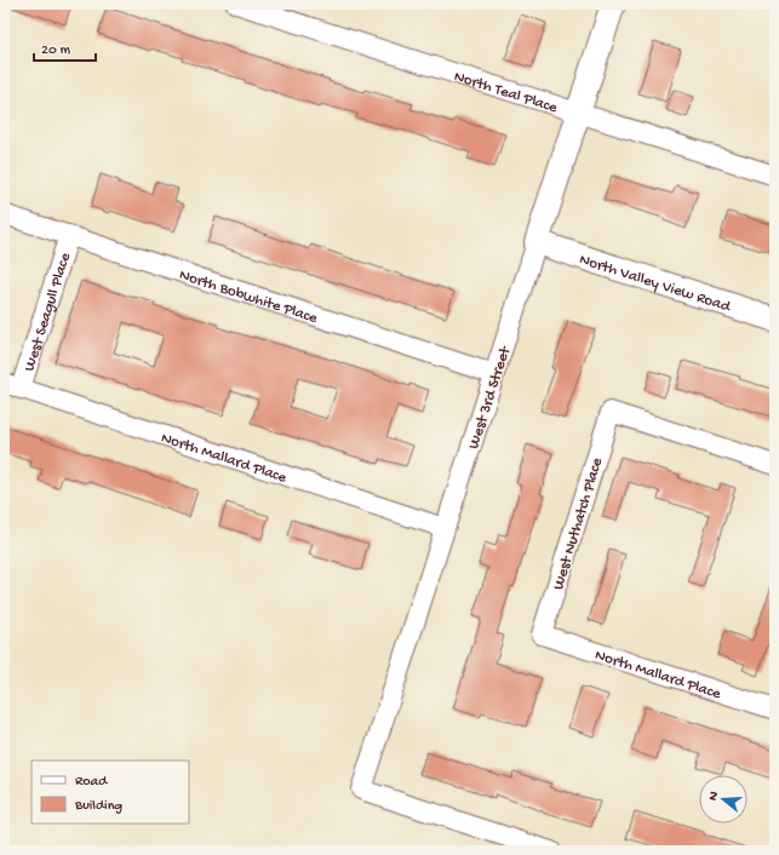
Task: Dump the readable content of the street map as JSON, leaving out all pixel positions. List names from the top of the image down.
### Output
{
  "streets": {
    "street": [
      "North Teal Place",
      "North Valley View Road",
      "North Bobwhite Place",
      "West Seagull Place",
      "West 3rd Street",
      "North Mallard Place",
      "West Nuthatch Place"
    ]
  },
  "crossings": [
    ["North Teal Place", "West 3rd Street"],
    ["North Valley View Road", "West 3rd Street"],
    ["North Bobwhite Place", "West Seagull Place"],
    ["North Bobwhite Place", "West 3rd Street"],
    ["West Seagull Place", "North Mallard Place"],
    ["West 3rd Street", "North Mallard Place"],
    ["North Mallard Place", "West Nuthatch Place"]
  ],
  "legend": ["Road", "Building"],
  "scale_bar": "20 m",
  "north": "left"
}
